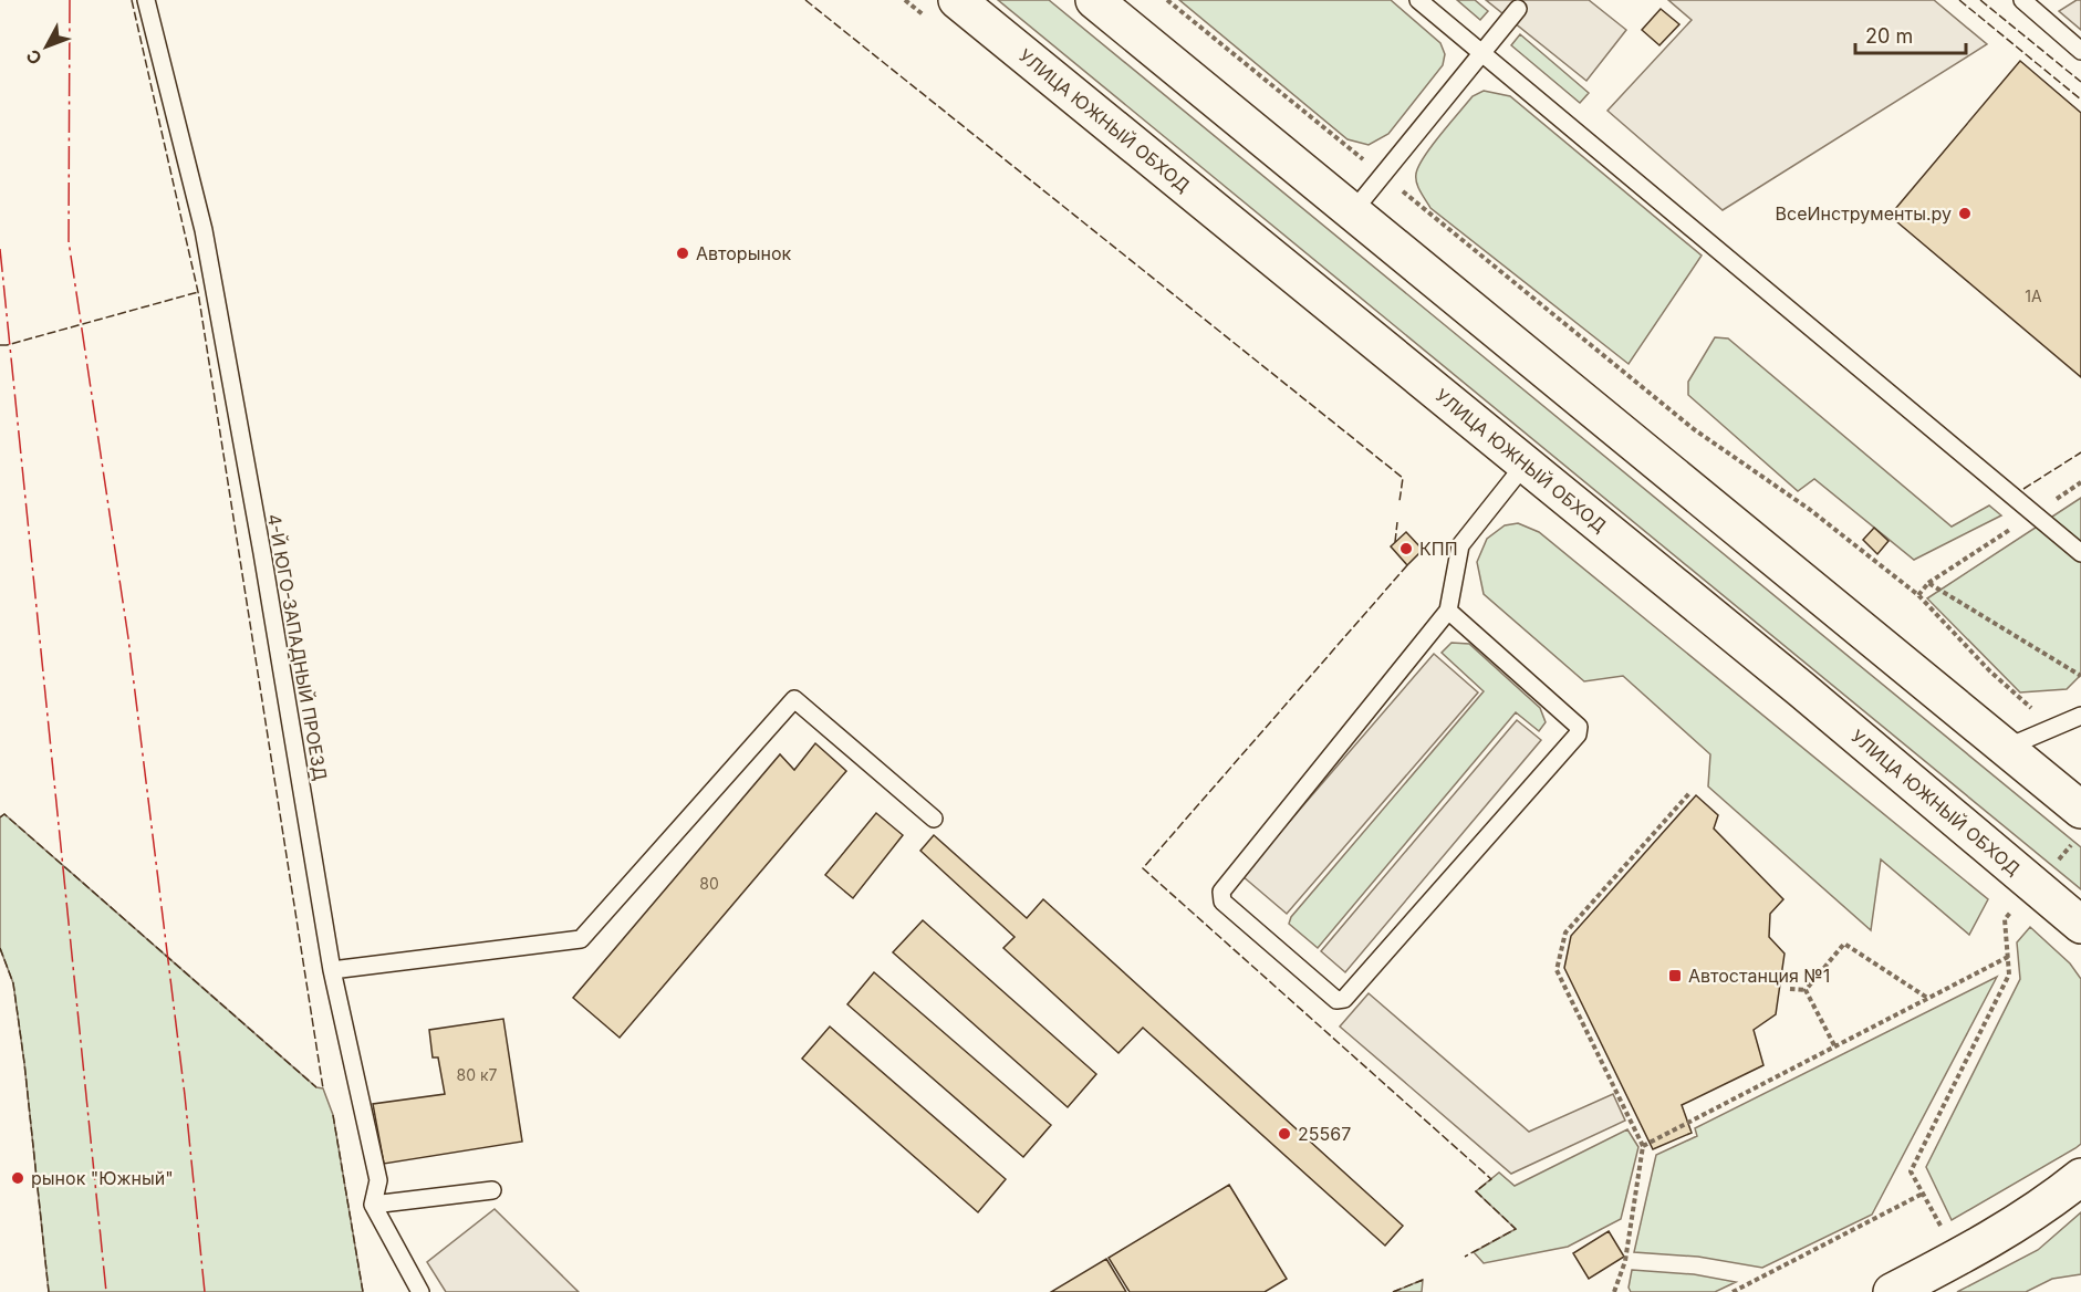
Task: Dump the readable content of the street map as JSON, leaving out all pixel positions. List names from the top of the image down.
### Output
{
  "streets": {
    "main road": ["УЛИЦА ЮЖНЫЙ ОБХОД"],
    "lane": ["4-Й ЮГО-ЗАПАДНЫЙ ПРОЕЗД"]
  },
  "places": {
    "other": [
      "ВсеИнструменты.ру",
      "Авторынок",
      "КПП",
      "25567",
      "рынок \"Южный\""
    ],
    "transit": ["Автостанция №1"]
  },
  "house_numbers": ["1А", "80", "80 к7"],
  "scale_bar": "20 m",
  "north": "bottom left"
}
